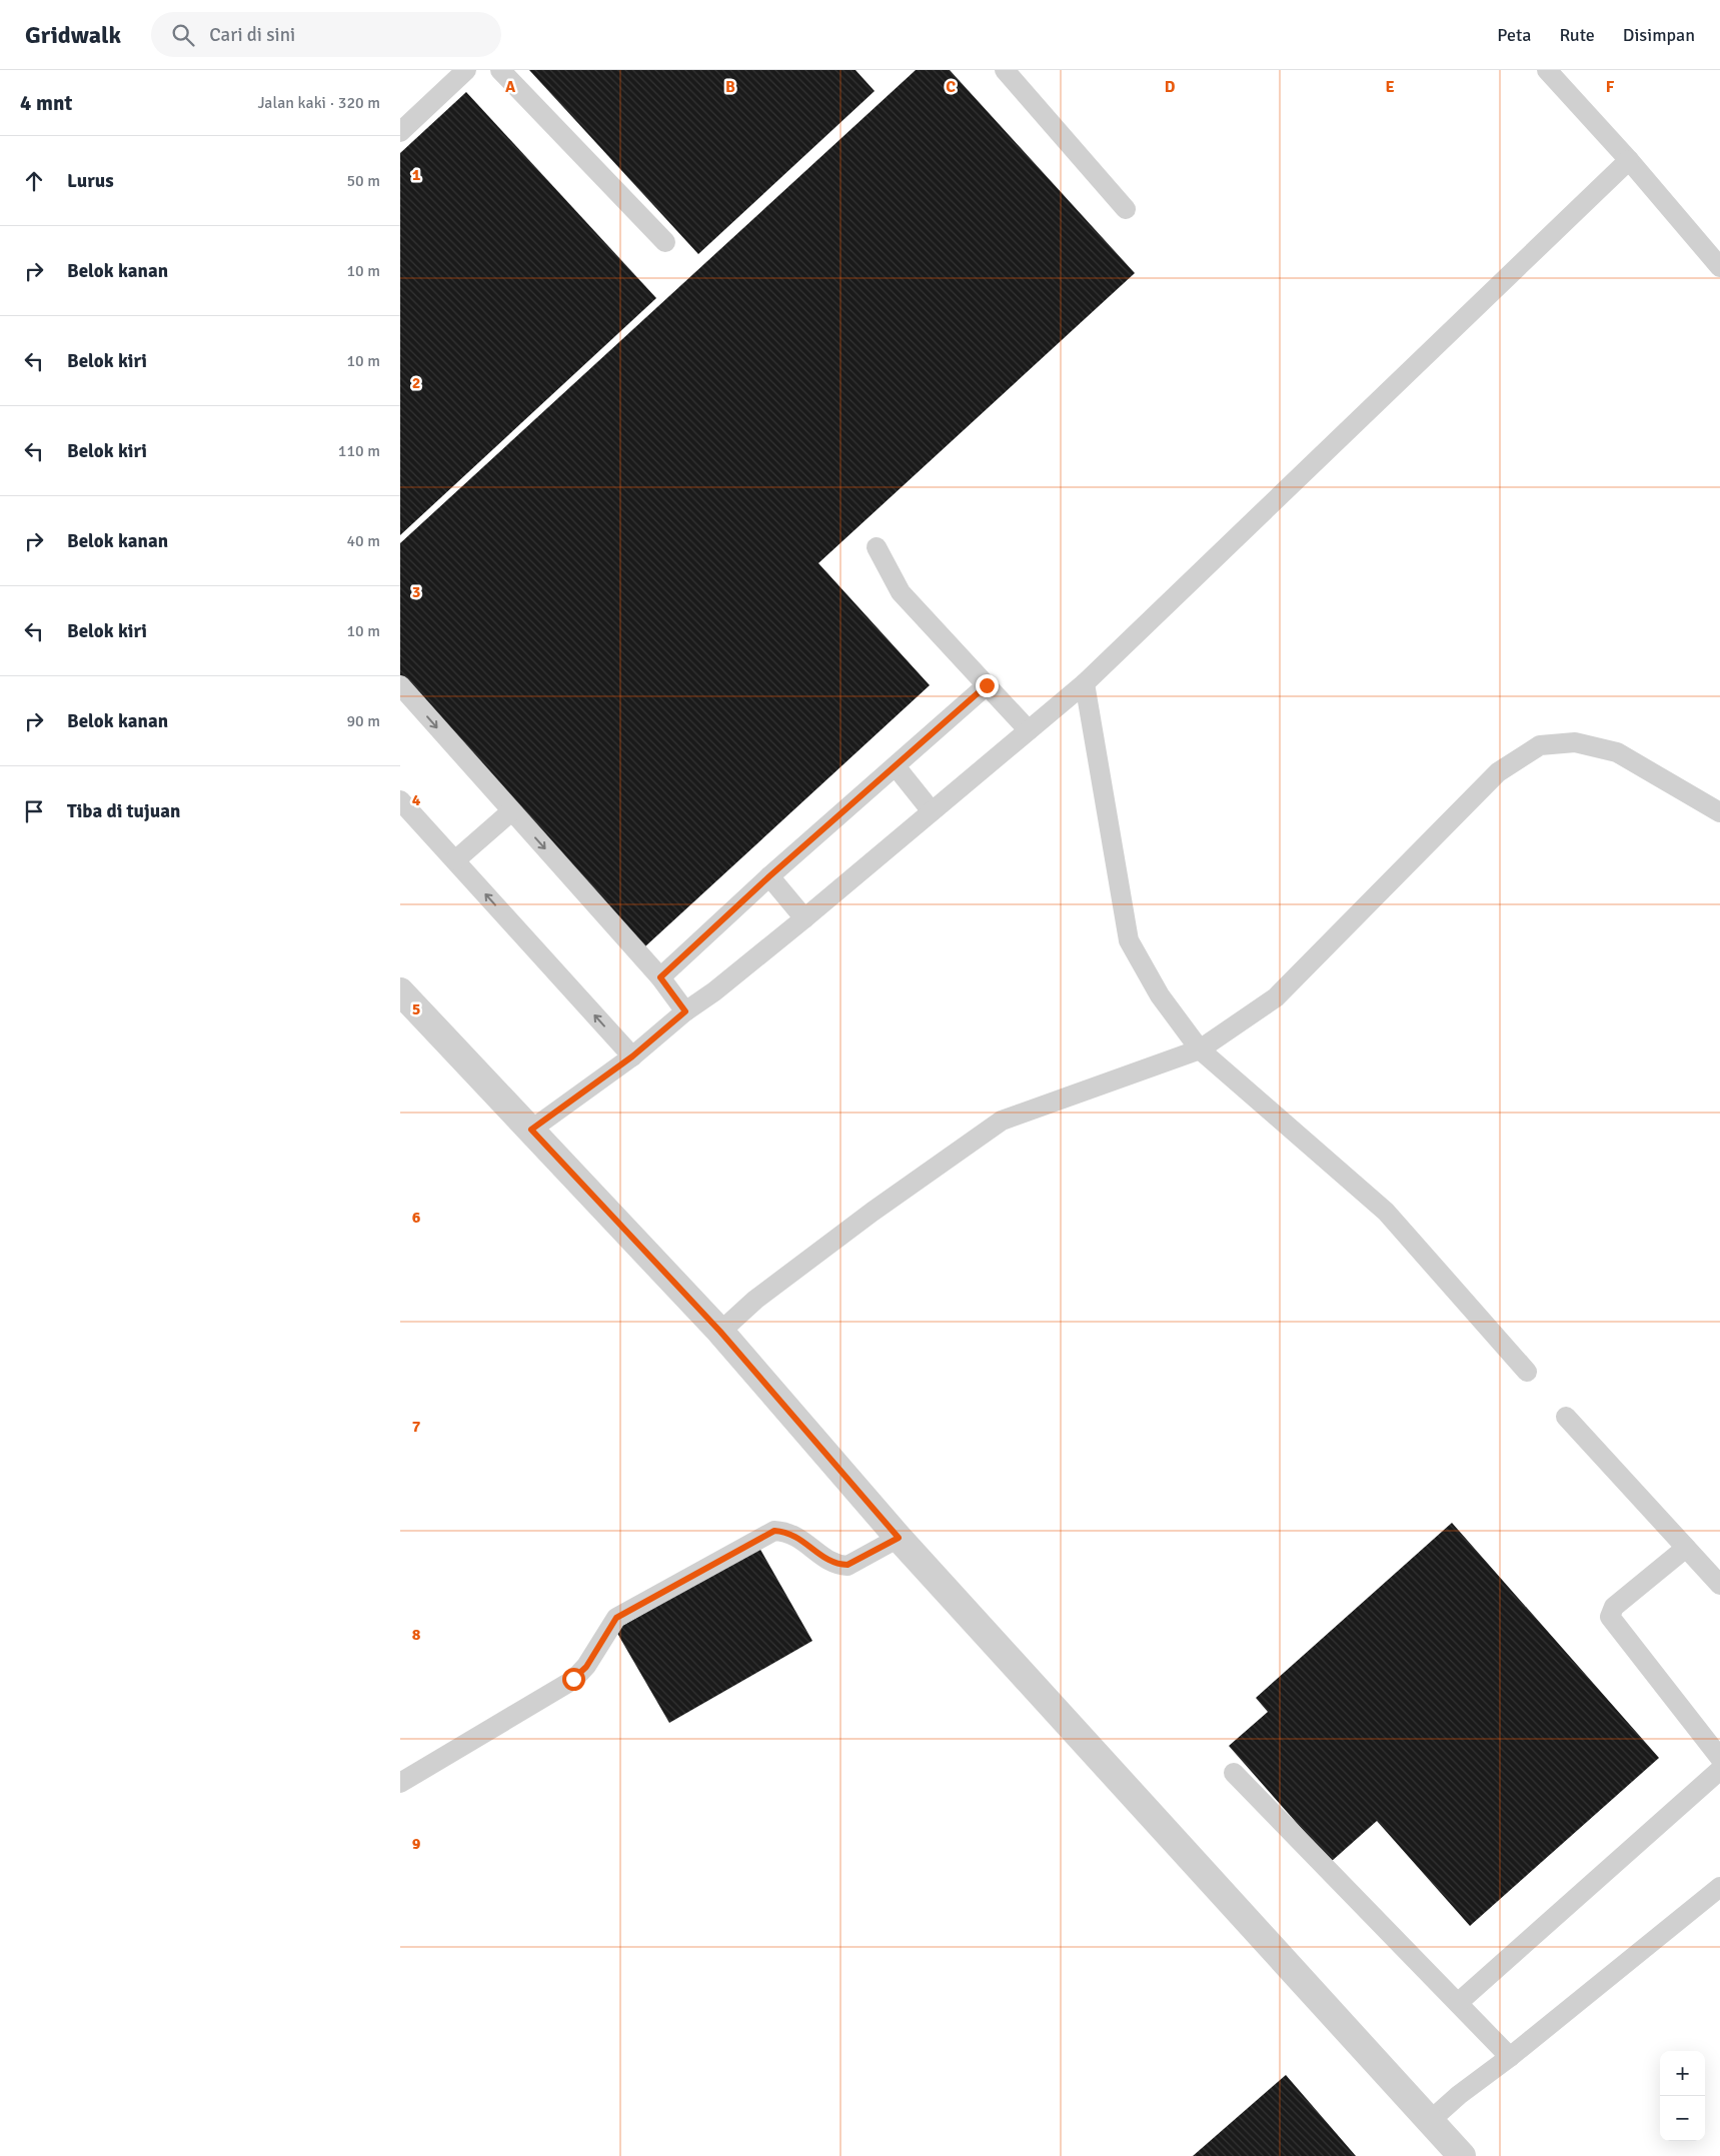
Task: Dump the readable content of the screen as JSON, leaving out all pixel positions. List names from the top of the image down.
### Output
{
  "page": {
    "header": "Gridwalk",
    "search": "Cari di sini",
    "nav": ["Peta", "Rute", "Disimpan"],
    "heading": ["4 mnt", "Jalan kaki · 320 m"],
    "list": [
      ["Lurus", "50 m"],
      ["Belok kanan", "10 m"],
      ["Belok kiri", "10 m"],
      ["Belok kiri", "110 m"],
      ["Belok kanan", "40 m"],
      ["Belok kiri", "10 m"],
      ["Belok kanan", "90 m"],
      "Tiba di tujuan"
    ],
    "map_buttons": ["+", "−"]
  },
  "grid": {
    "columns": [
      "A",
      "B",
      "C",
      "D",
      "E",
      "F"
    ],
    "rows": [
      "1",
      "2",
      "3",
      "4",
      "5",
      "6",
      "7",
      "8",
      "9"
    ]
  }
}
